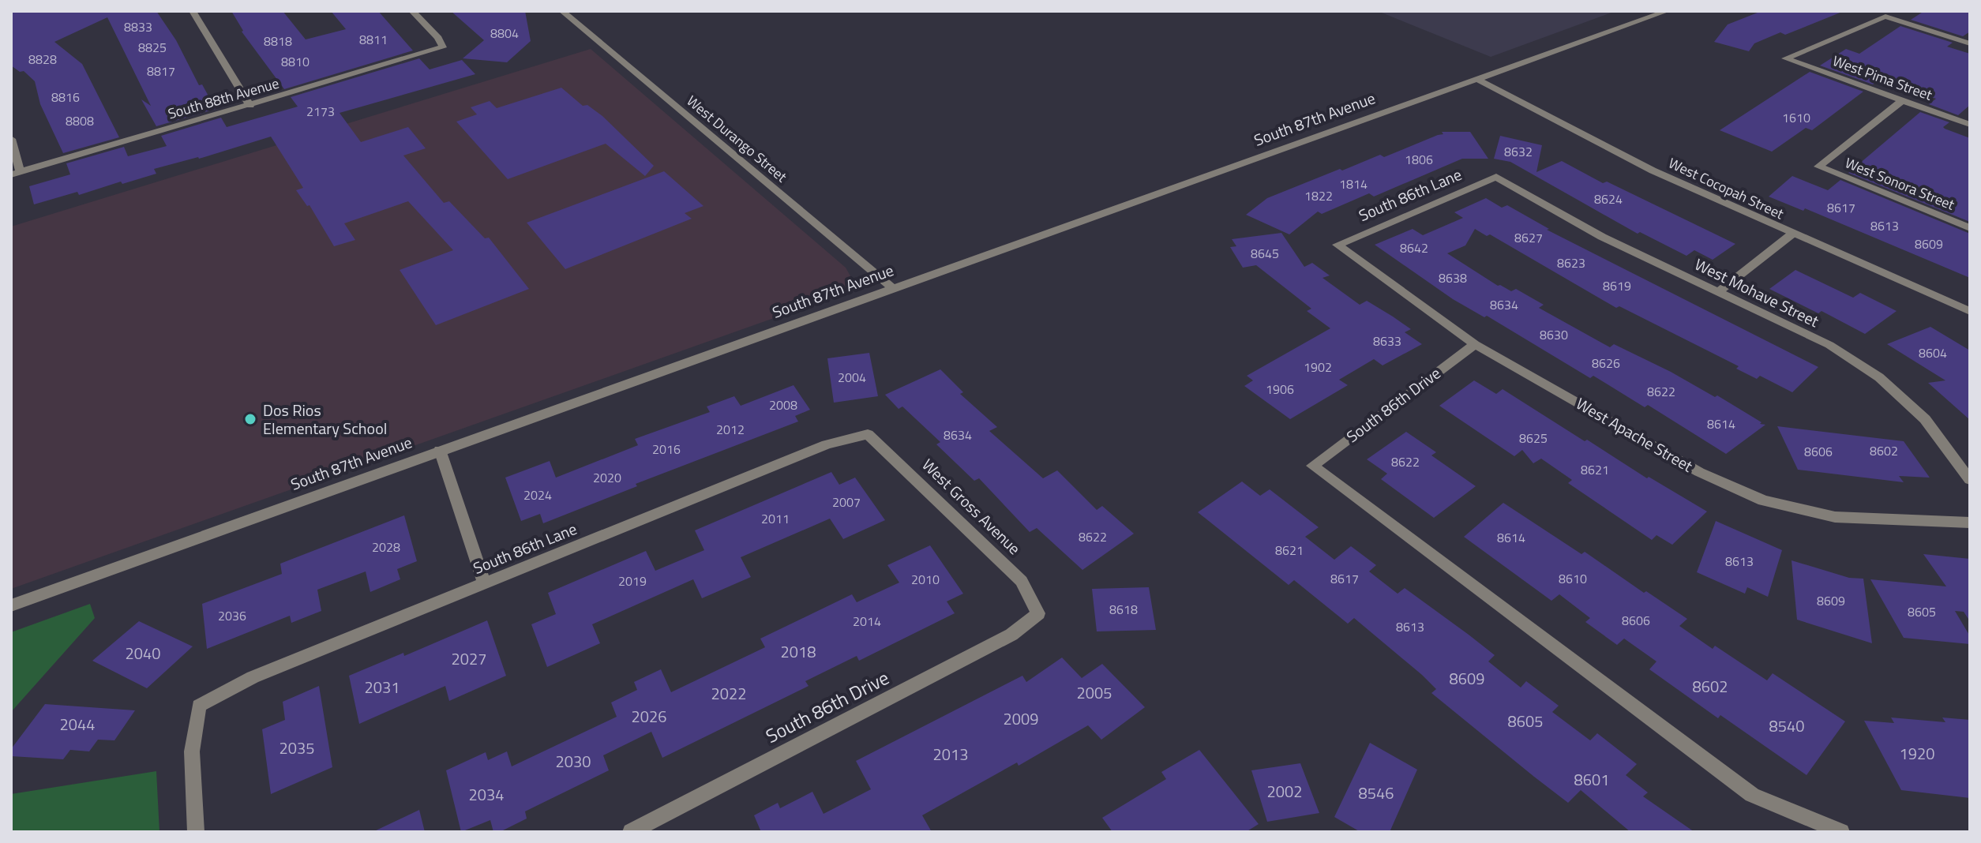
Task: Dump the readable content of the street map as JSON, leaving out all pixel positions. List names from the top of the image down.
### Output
{
  "streets": {
    "street": [
      "West Pima Street",
      "South 88th Avenue",
      "South 87th Avenue",
      "West Durango Street",
      "West Sonora Street",
      "West Cocopah Street",
      "South 86th Lane",
      "West Mohave Street",
      "South 86th Drive",
      "West Apache Street",
      "West Gross Avenue"
    ]
  },
  "crossings": [
    ["West Pima Street", "West Sonora Street"],
    ["South 87th Avenue", "West Durango Street"],
    ["South 87th Avenue", "West Cocopah Street"],
    ["South 86th Lane", "West Mohave Street"],
    ["South 86th Lane", "West Apache Street"],
    ["South 86th Lane", "West Gross Avenue"],
    ["South 86th Drive", "West Apache Street"],
    ["South 86th Drive", "West Gross Avenue"]
  ],
  "places": ["Dos Rios Elementary School"],
  "house_numbers": [
    "8833",
    "8804",
    "8811",
    "8818",
    "8825",
    "8828",
    "8810",
    "8817",
    "8816",
    "2173",
    "1610",
    "8808",
    "8632",
    "1806",
    "1814",
    "1822",
    "8624",
    "8617",
    "8613",
    "8627",
    "8609",
    "8642",
    "8645",
    "8623",
    "8638",
    "8619",
    "8634",
    "8630",
    "8633",
    "8604",
    "8626",
    "1902",
    "2004",
    "1906",
    "8622",
    "2008",
    "8614",
    "2012",
    "8634",
    "8625",
    "2016",
    "8602",
    "8606",
    "8622",
    "8621",
    "2020",
    "2024",
    "2007",
    "2011",
    "8622",
    "8614",
    "2028",
    "8621",
    "8613",
    "8617",
    "8610",
    "2010",
    "2019",
    "8609",
    "8618",
    "8605",
    "2036",
    "8606",
    "2014",
    "8613",
    "2018",
    "2040",
    "2027",
    "8609",
    "8602",
    "2031",
    "2005",
    "2022",
    "2026",
    "2009",
    "8605",
    "2044",
    "8540",
    "2035",
    "1920",
    "2013",
    "2030",
    "8601",
    "2002",
    "8546",
    "2034"
  ]
}
